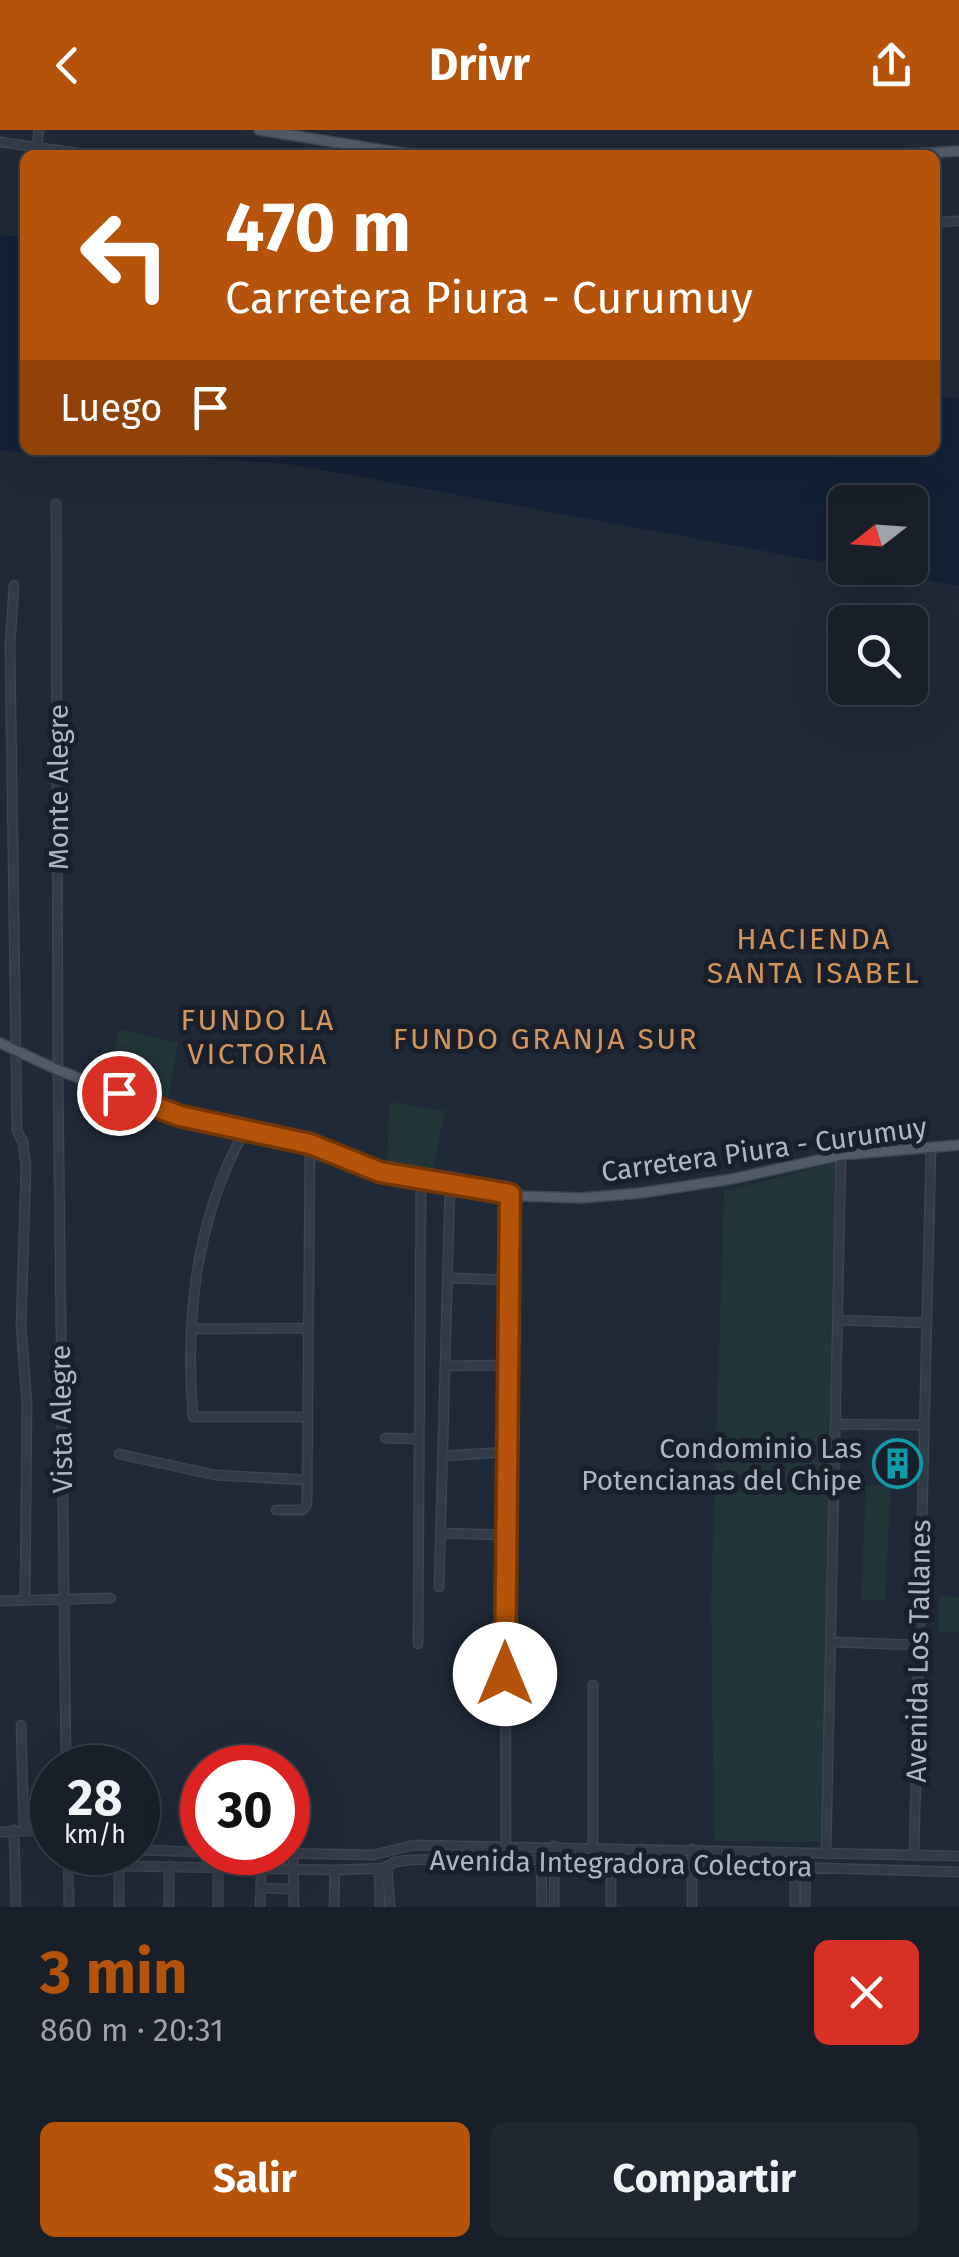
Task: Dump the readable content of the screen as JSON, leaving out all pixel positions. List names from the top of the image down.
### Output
{
  "streets": {
    "main road": ["Carretera Piura - Curumuy"],
    "street": [
      "Monte Alegre",
      "Vista Alegre",
      "Avenida Los Tallanes",
      "Avenida Integradora Colectora"
    ]
  },
  "crossings": [
    ["Monte Alegre", "Carretera Piura - Curumuy"],
    ["Monte Alegre", "Vista Alegre"],
    ["Carretera Piura - Curumuy", "Vista Alegre"],
    ["Carretera Piura - Curumuy", "Avenida Los Tallanes"],
    ["Avenida Los Tallanes", "Avenida Integradora Colectora"]
  ],
  "districts": ["HACIENDA SANTA ISABEL", "FUNDO LA VICTORIA", "FUNDO GRANJA SUR"],
  "places": {
    "building": ["Condominio Las Potencianas del Chipe"]
  },
  "north": "left",
  "page": {
    "header": "Drivr",
    "turn": ["470 m", "Carretera Piura - Curumuy"],
    "then": "Luego",
    "speed": "28 km/h",
    "limit": "30",
    "heading": ["3 min", "860 m · 20:31"],
    "buttons": ["Salir", "Compartir"]
  }
}
